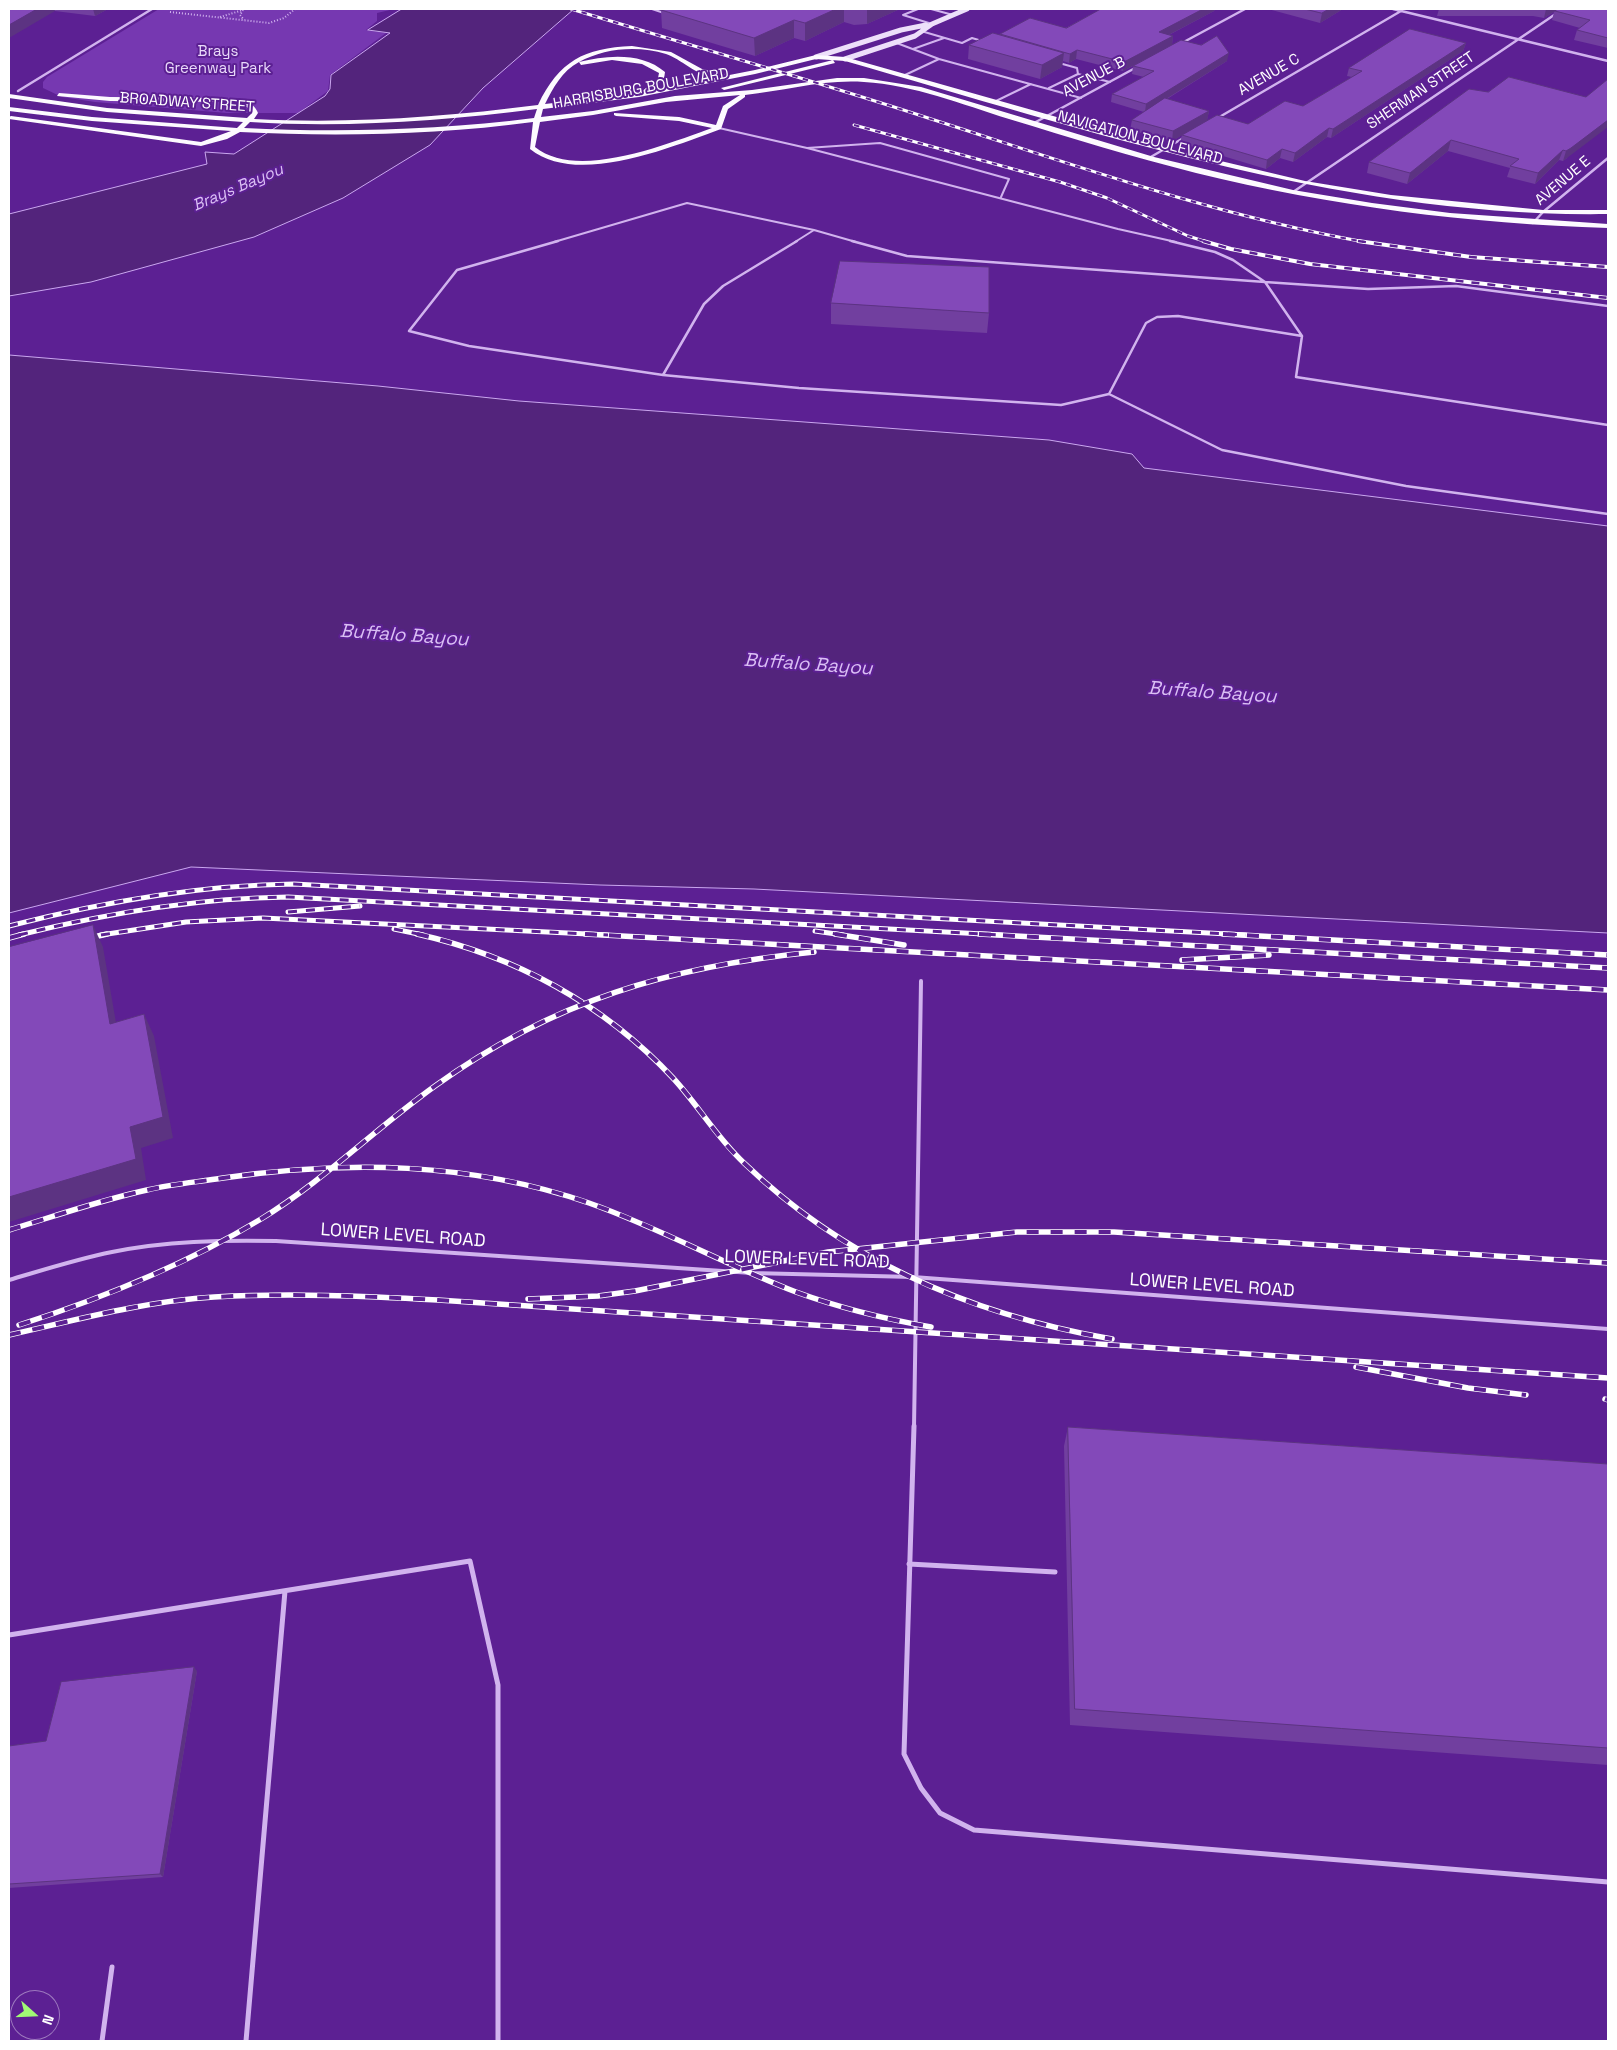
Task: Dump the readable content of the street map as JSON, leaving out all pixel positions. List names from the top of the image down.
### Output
{
  "streets": {
    "main road": ["HARRISBURG BOULEVARD", "BROADWAY STREET", "NAVIGATION BOULEVARD"],
    "street": [
      "AVENUE C",
      "AVENUE B",
      "SHERMAN STREET",
      "AVENUE E"
    ],
    "lane": ["LOWER LEVEL ROAD"]
  },
  "crossings": [
    ["AVENUE B", "NAVIGATION BOULEVARD"],
    ["HARRISBURG BOULEVARD", "BROADWAY STREET"],
    ["HARRISBURG BOULEVARD", "NAVIGATION BOULEVARD"],
    ["SHERMAN STREET", "NAVIGATION BOULEVARD"],
    ["NAVIGATION BOULEVARD", "AVENUE E"]
  ],
  "water": ["Brays Bayou", "Buffalo Bayou"],
  "parks": ["Brays Greenway Park"],
  "north": "right"
}
